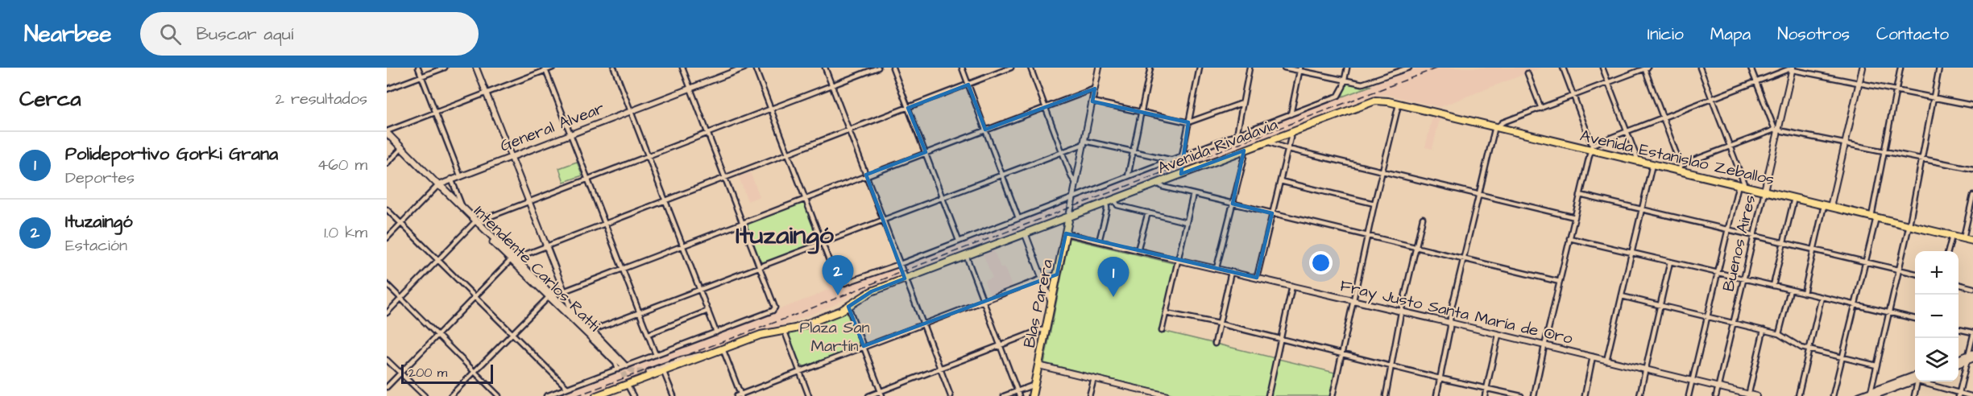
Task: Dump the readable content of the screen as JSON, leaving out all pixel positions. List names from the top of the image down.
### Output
{
  "streets": {
    "main road": [
      "Avenida Rivadavia",
      "Avenida Estanislao Zeballos",
      "Intendente Carlos Ratti",
      "Blas Parera"
    ],
    "street": ["General Alvear", "Buenos Aires", "Fray Justo Santa María de Oro"]
  },
  "crossings": [
    ["General Alvear", "Intendente Carlos Ratti"],
    ["Avenida Rivadavia", "Avenida Estanislao Zeballos"],
    ["Avenida Rivadavia", "Blas Parera"],
    ["Avenida Estanislao Zeballos", "Buenos Aires"],
    ["Buenos Aires", "Fray Justo Santa María de Oro"],
    ["Blas Parera", "Fray Justo Santa María de Oro"]
  ],
  "districts": ["Ituzaingó"],
  "parks": ["Plaza San Martín"],
  "scale_bar": "200 m",
  "page": {
    "header": "Nearbee",
    "search": "Buscar aquí",
    "nav": [
      "Inicio",
      "Mapa",
      "Nosotros",
      "Contacto"
    ],
    "heading": ["Cerca", "2 resultados"],
    "list": [
      {
        "mark": "1",
        "name": "Polideportivo Gorki Grana",
        "note": "Deportes",
        "value": "460 m"
      },
      {
        "mark": "2",
        "name": "Ituzaingó",
        "note": "Estación",
        "value": "1.0 km"
      }
    ],
    "map_buttons": ["+", "−"],
    "pins": ["2", "1"],
    "scale": "200 m"
  }
}
